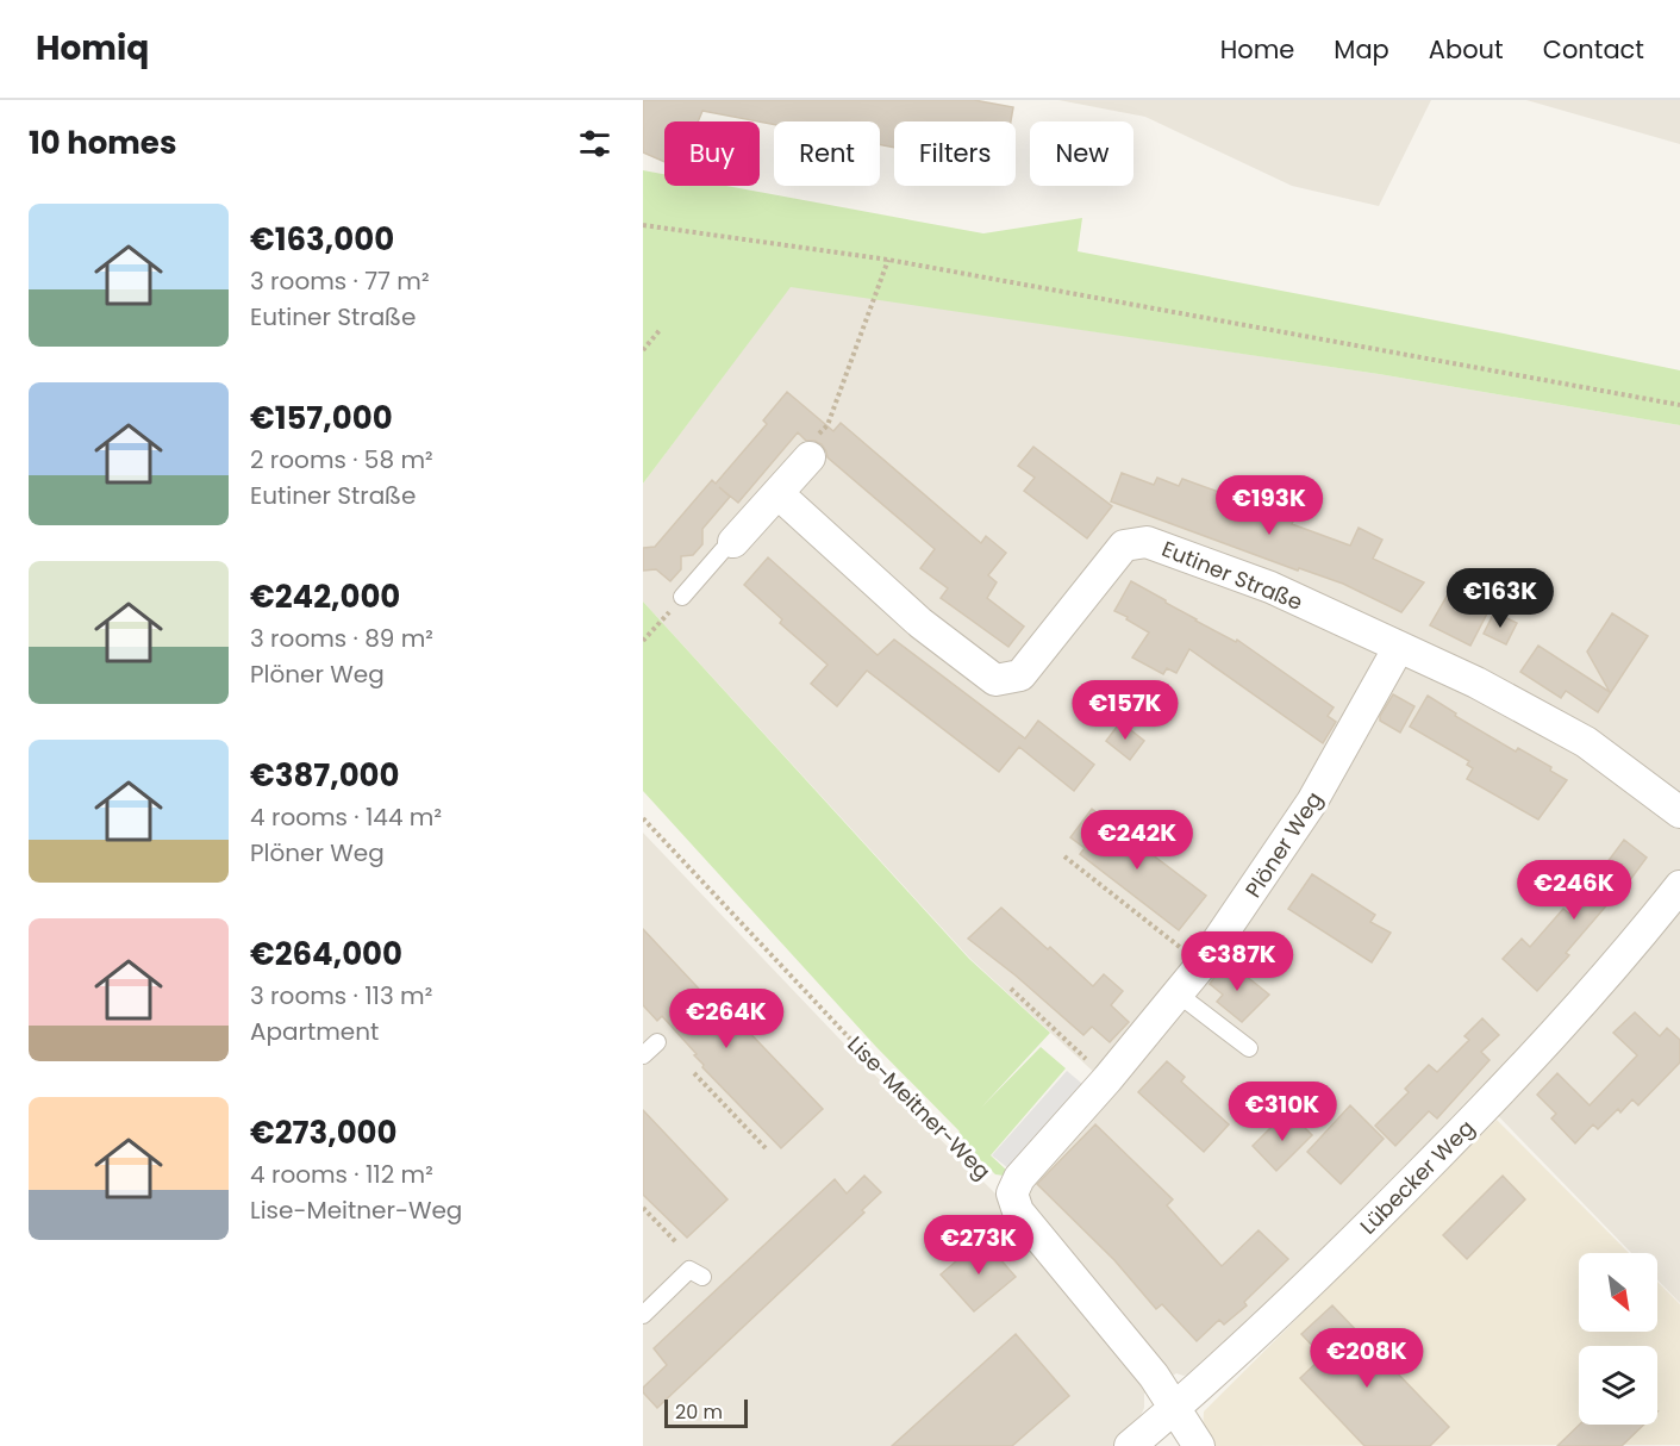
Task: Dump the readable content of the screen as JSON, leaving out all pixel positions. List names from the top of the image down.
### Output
{
  "streets": {
    "street": [
      "Eutiner Straße",
      "Plöner Weg",
      "Lise-Meitner-Weg",
      "Lübecker Weg"
    ]
  },
  "crossings": [
    ["Eutiner Straße", "Plöner Weg"],
    ["Plöner Weg", "Lise-Meitner-Weg"],
    ["Lise-Meitner-Weg", "Lübecker Weg"]
  ],
  "scale_bar": "20 m",
  "north": "bottom right",
  "page": {
    "header": "Homiq",
    "nav": [
      "Home",
      "Map",
      "About",
      "Contact"
    ],
    "heading": "10 homes",
    "chip": [
      "Buy",
      "Rent",
      "Filters",
      "New"
    ],
    "list": [
      {
        "name": "€163,000",
        "note": "3 rooms · 77 m² · Eutiner Straße"
      },
      {
        "name": "€157,000",
        "note": "2 rooms · 58 m² · Eutiner Straße"
      },
      {
        "name": "€242,000",
        "note": "3 rooms · 89 m² · Plöner Weg"
      },
      {
        "name": "€387,000",
        "note": "4 rooms · 144 m² · Plöner Weg"
      },
      {
        "name": "€264,000",
        "note": "3 rooms · 113 m² · Apartment"
      },
      {
        "name": "€273,000",
        "note": "4 rooms · 112 m² · Lise-Meitner-Weg"
      }
    ],
    "price": [
      "€193K",
      "€163K",
      "€157K",
      "€242K",
      "€246K",
      "€387K",
      "€264K",
      "€310K",
      "€273K",
      "€208K"
    ],
    "scale": "20 m"
  }
}
